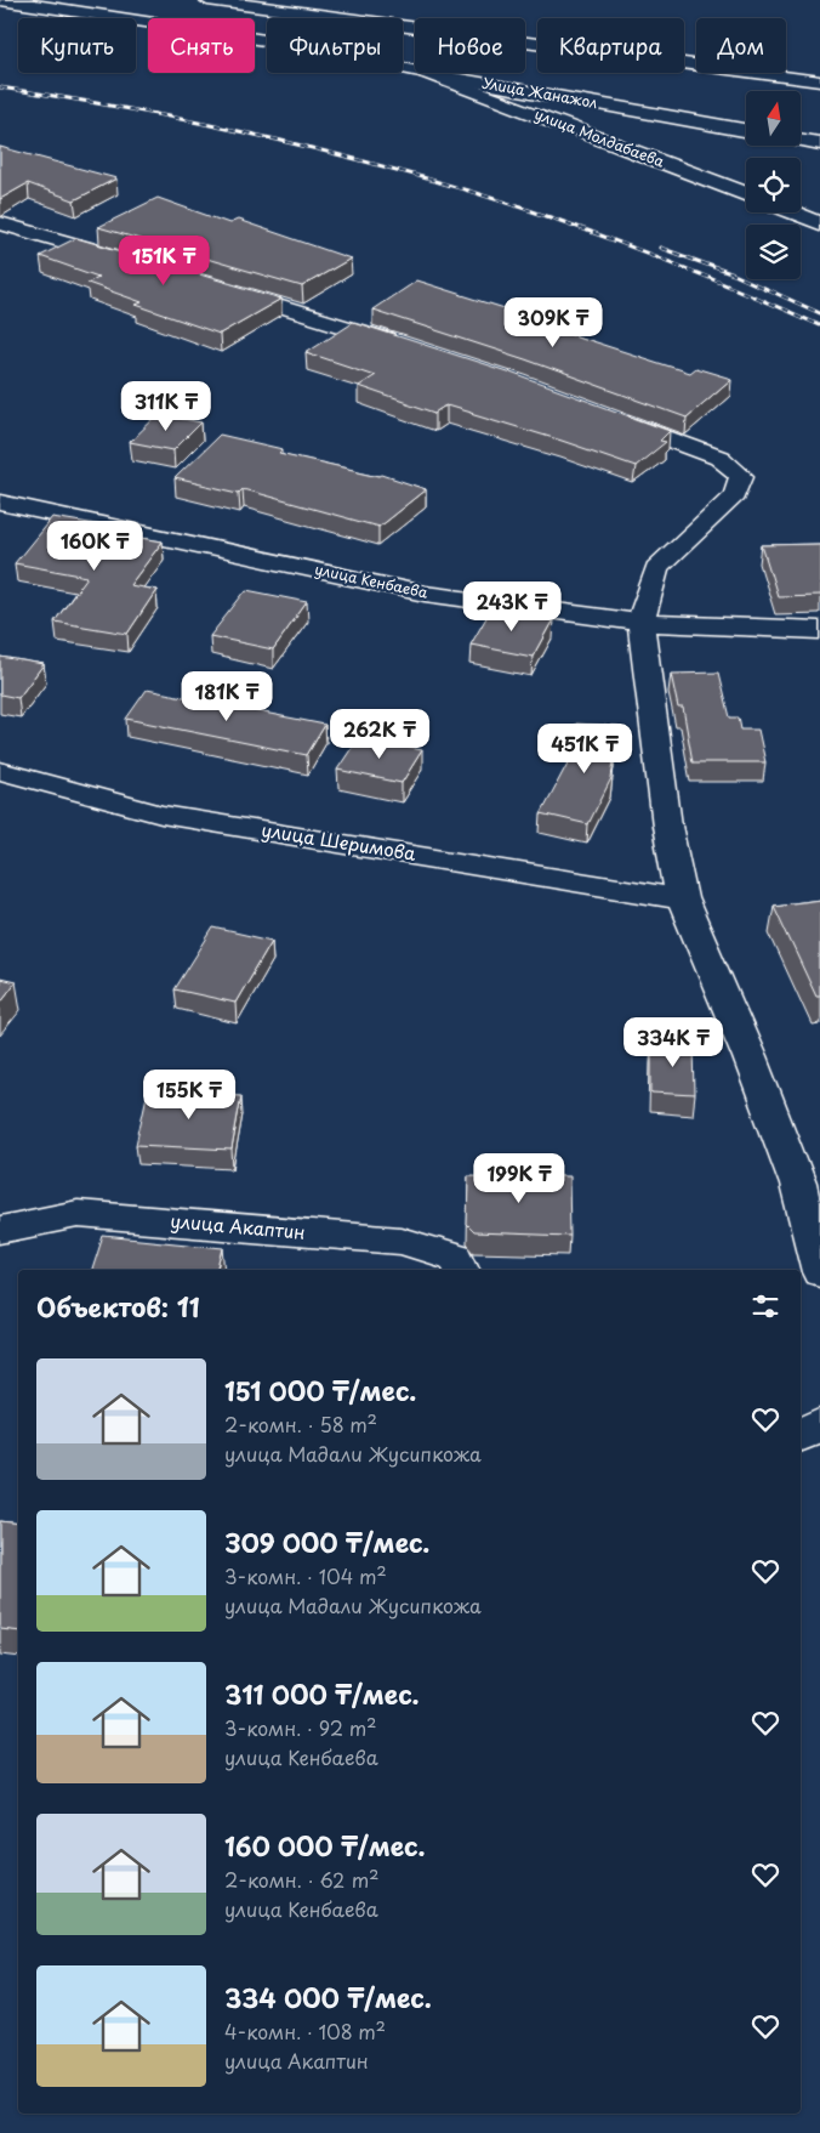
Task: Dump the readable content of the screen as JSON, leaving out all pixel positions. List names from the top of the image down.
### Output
{
  "streets": {
    "street": [
      "Улица Жанажол",
      "улица Молдабаева",
      "улица Кенбаева",
      "улица Шеримова",
      "улица Акаптин"
    ]
  },
  "crossings": [
    ["Улица Жанажол", "улица Молдабаева"]
  ],
  "north": "top",
  "page": {
    "chip": [
      "Купить",
      "Снять",
      "Фильтры",
      "Новое",
      "Квартира",
      "Дом"
    ],
    "price": [
      "151K ₸",
      "309K ₸",
      "311K ₸",
      "160K ₸",
      "243K ₸",
      "181K ₸",
      "262K ₸",
      "451K ₸",
      "334K ₸",
      "155K ₸",
      "199K ₸"
    ],
    "heading": "Объектов: 11",
    "list": [
      {
        "name": "151 000 ₸/мес.",
        "note": "2-комн. · 58 m² · улица Мадали Жусипкожа"
      },
      {
        "name": "309 000 ₸/мес.",
        "note": "3-комн. · 104 m² · улица Мадали Жусипкожа"
      },
      {
        "name": "311 000 ₸/мес.",
        "note": "3-комн. · 92 m² · улица Кенбаева"
      },
      {
        "name": "160 000 ₸/мес.",
        "note": "2-комн. · 62 m² · улица Кенбаева"
      },
      {
        "name": "334 000 ₸/мес.",
        "note": "4-комн. · 108 m² · улица Акаптин"
      }
    ]
  }
}
